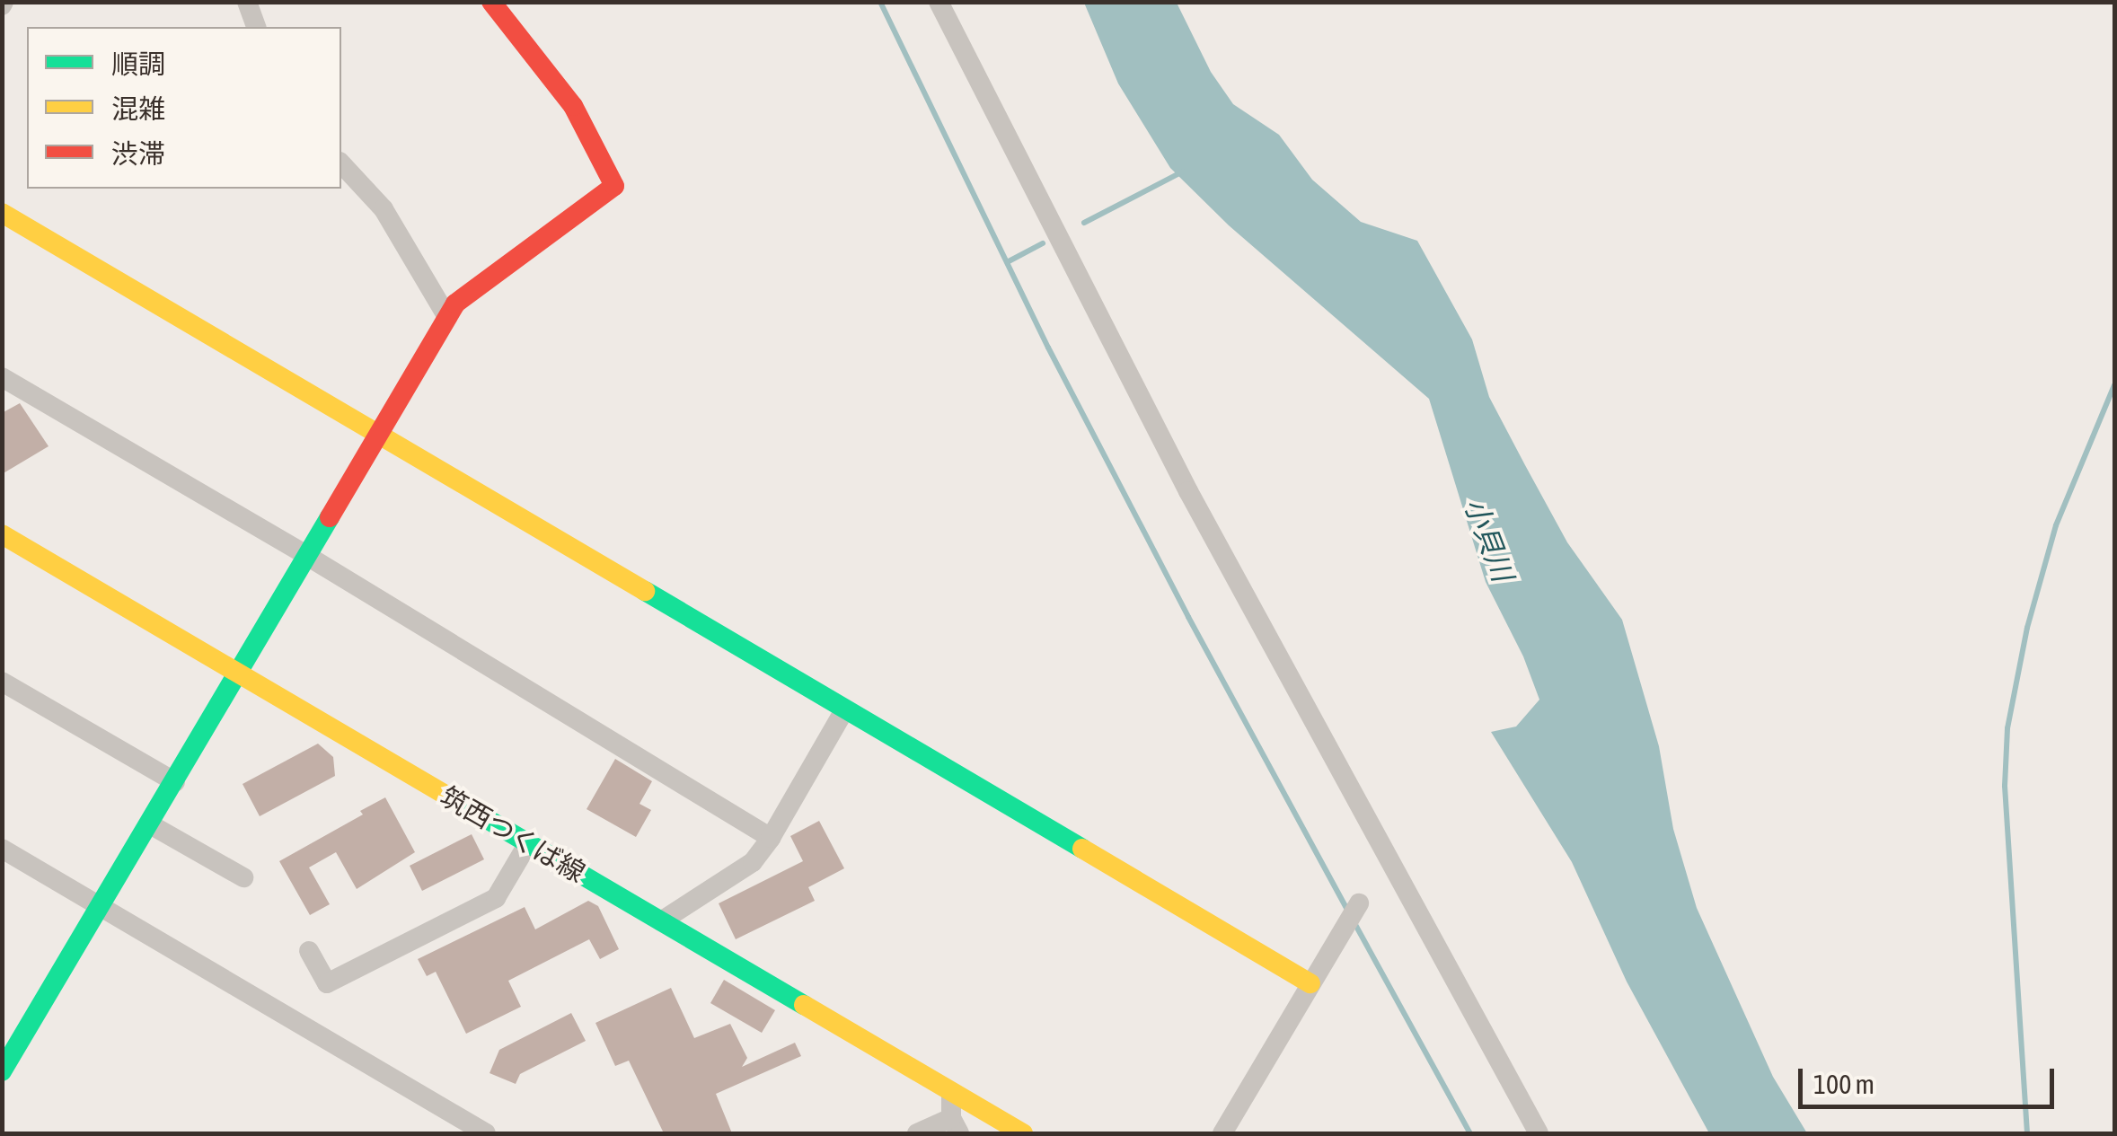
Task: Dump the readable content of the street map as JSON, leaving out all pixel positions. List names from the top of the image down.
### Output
{
  "streets": {
    "street": ["筑西つくば線"]
  },
  "water": ["小貝川"],
  "legend": ["順調", "混雑", "渋滞"],
  "scale_bar": "100 m"
}
